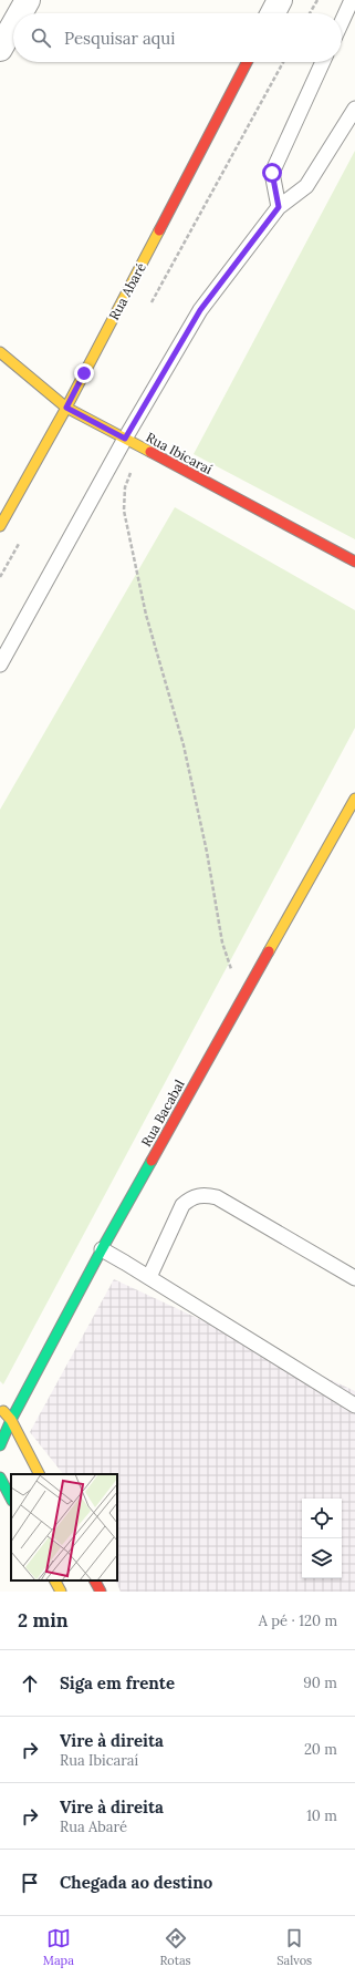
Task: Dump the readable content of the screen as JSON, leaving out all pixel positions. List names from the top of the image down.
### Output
{
  "streets": {
    "street": ["Rua Abaré", "Rua Ibicaraí", "Rua Bacabal"]
  },
  "crossings": [
    ["Rua Abaré", "Rua Ibicaraí"]
  ],
  "page": {
    "search": "Pesquisar aqui",
    "heading": ["2 min", "A pé · 120 m"],
    "list": [
      ["Siga em frente", "90 m"],
      ["Vire à direita", "Rua Ibicaraí", "20 m"],
      ["Vire à direita", "Rua Abaré", "10 m"],
      "Chegada ao destino"
    ],
    "nav": ["Mapa", "Rotas", "Salvos"]
  }
}
